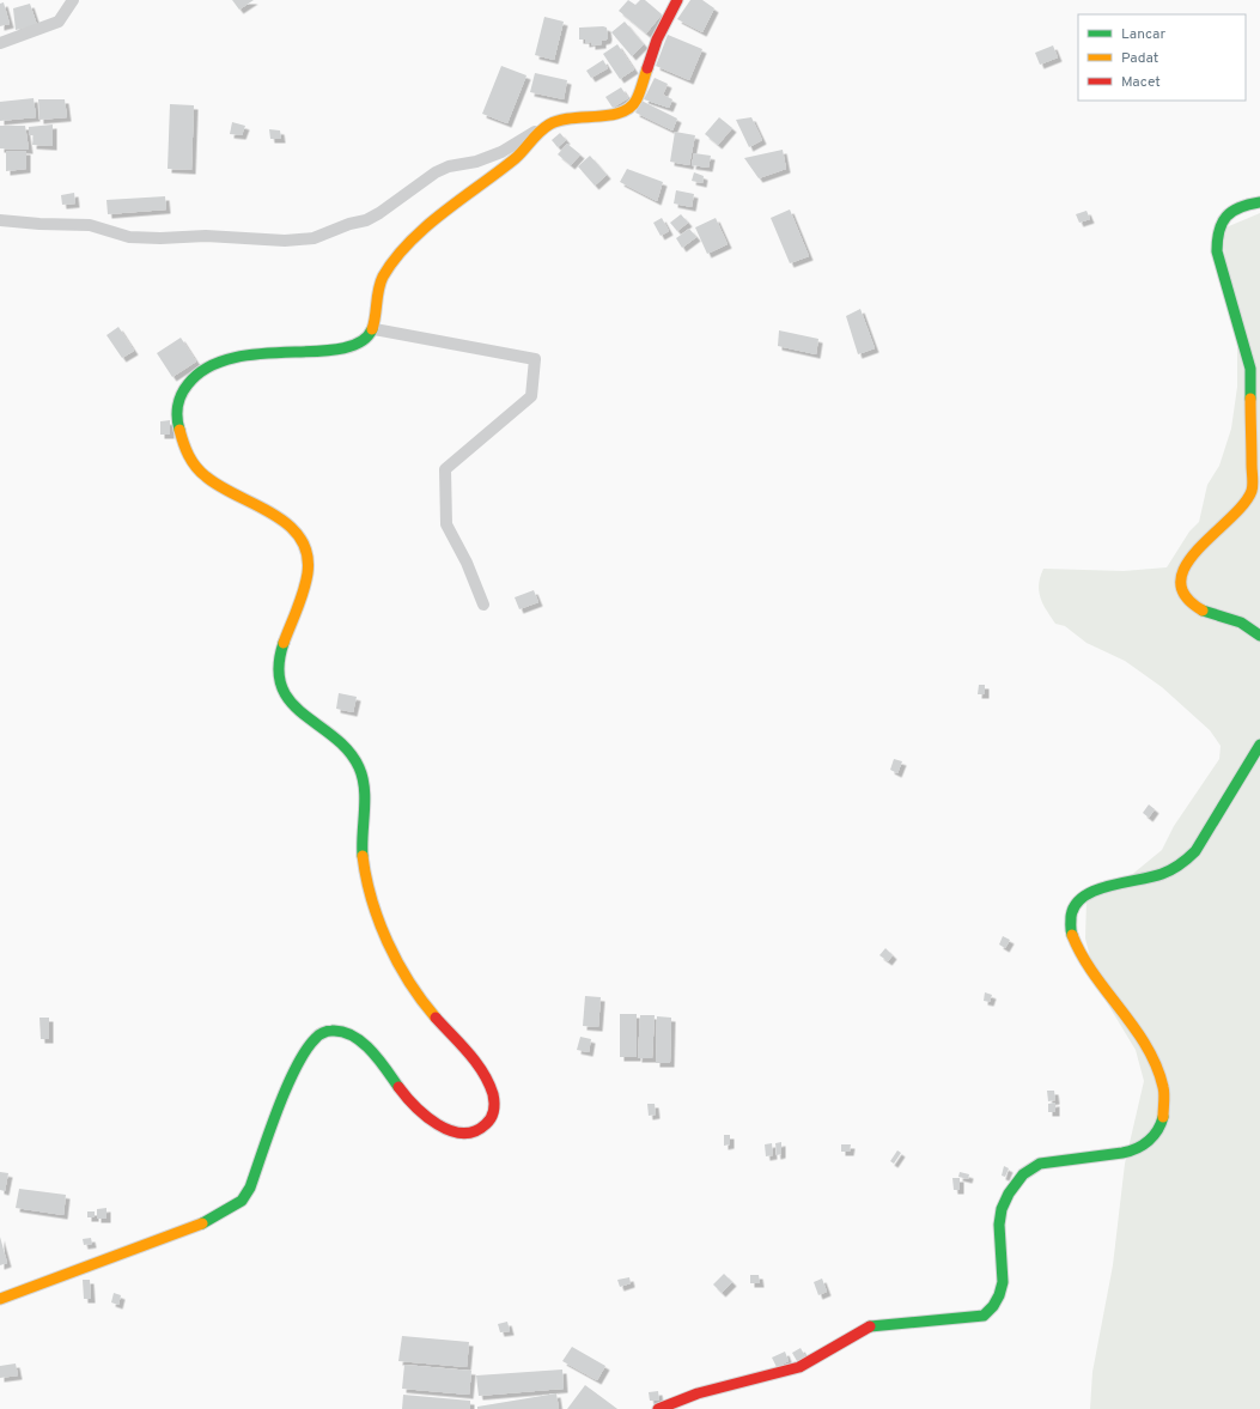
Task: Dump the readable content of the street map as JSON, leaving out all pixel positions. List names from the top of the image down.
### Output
{
  "legend": ["Lancar", "Padat", "Macet"]
}
